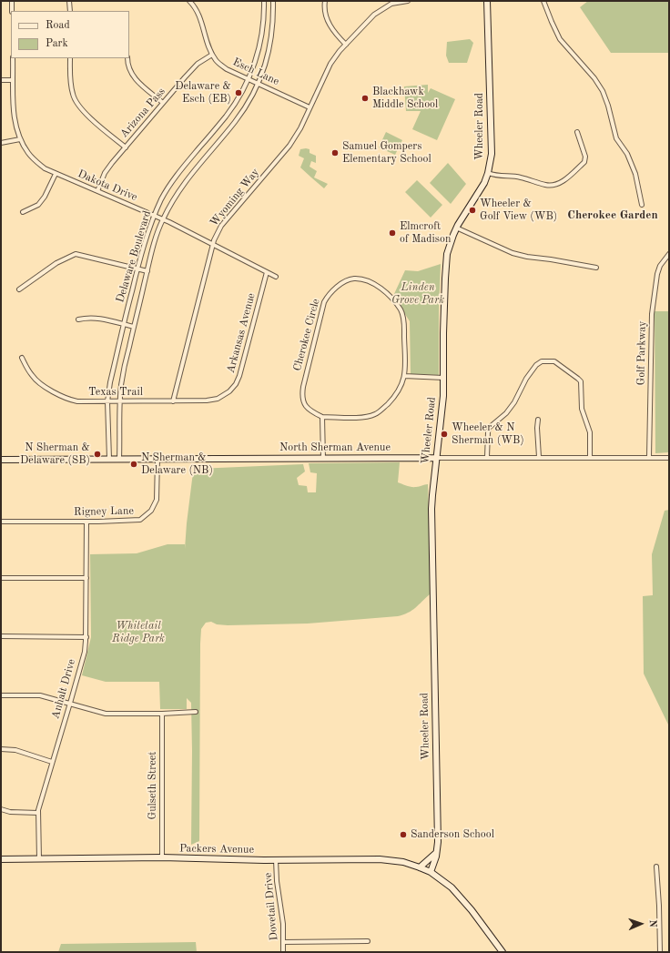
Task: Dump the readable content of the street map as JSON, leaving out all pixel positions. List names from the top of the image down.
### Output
{
  "streets": {
    "street": [
      "Esch Lane",
      "Arizona Pass",
      "Wheeler Road",
      "Dakota Drive",
      "Wyoming Way",
      "Delaware Boulevard",
      "Arkansas Avenue",
      "Cherokee Circle",
      "Golf Parkway",
      "Texas Trail",
      "North Sherman Avenue",
      "Rigney Lane",
      "Anhalt Drive",
      "Gulseth Street",
      "Packers Avenue",
      "Dovetail Drive"
    ]
  },
  "crossings": [
    ["Esch Lane", "Arizona Pass"],
    ["Esch Lane", "Wyoming Way"],
    ["Esch Lane", "Delaware Boulevard"],
    ["Arizona Pass", "Dakota Drive"],
    ["Wheeler Road", "North Sherman Avenue"],
    ["Wheeler Road", "Packers Avenue"],
    ["Dakota Drive", "Wyoming Way"],
    ["Dakota Drive", "Delaware Boulevard"],
    ["Dakota Drive", "Arkansas Avenue"],
    ["Wyoming Way", "Texas Trail"],
    ["Delaware Boulevard", "Texas Trail"],
    ["Delaware Boulevard", "North Sherman Avenue"],
    ["Arkansas Avenue", "Texas Trail"],
    ["Golf Parkway", "North Sherman Avenue"],
    ["North Sherman Avenue", "Rigney Lane"],
    ["Rigney Lane", "Anhalt Drive"],
    ["Anhalt Drive", "Packers Avenue"],
    ["Gulseth Street", "Packers Avenue"],
    ["Packers Avenue", "Dovetail Drive"]
  ],
  "districts": ["Cherokee Garden"],
  "parks": ["Linden Grove Park", "Whitetail Ridge Park"],
  "places": [
    "Delaware & Esch (EB)",
    "Blackhawk Middle School",
    "Samuel Gompers Elementary School",
    "Wheeler & Golf View (WB)",
    "Elmcroft of Madison",
    "Wheeler & N Sherman (WB)",
    "N Sherman & Delaware (SB)",
    "N Sherman & Delaware (NB)",
    "Sanderson School"
  ],
  "legend": ["Road", "Park"],
  "north": "right"
}
